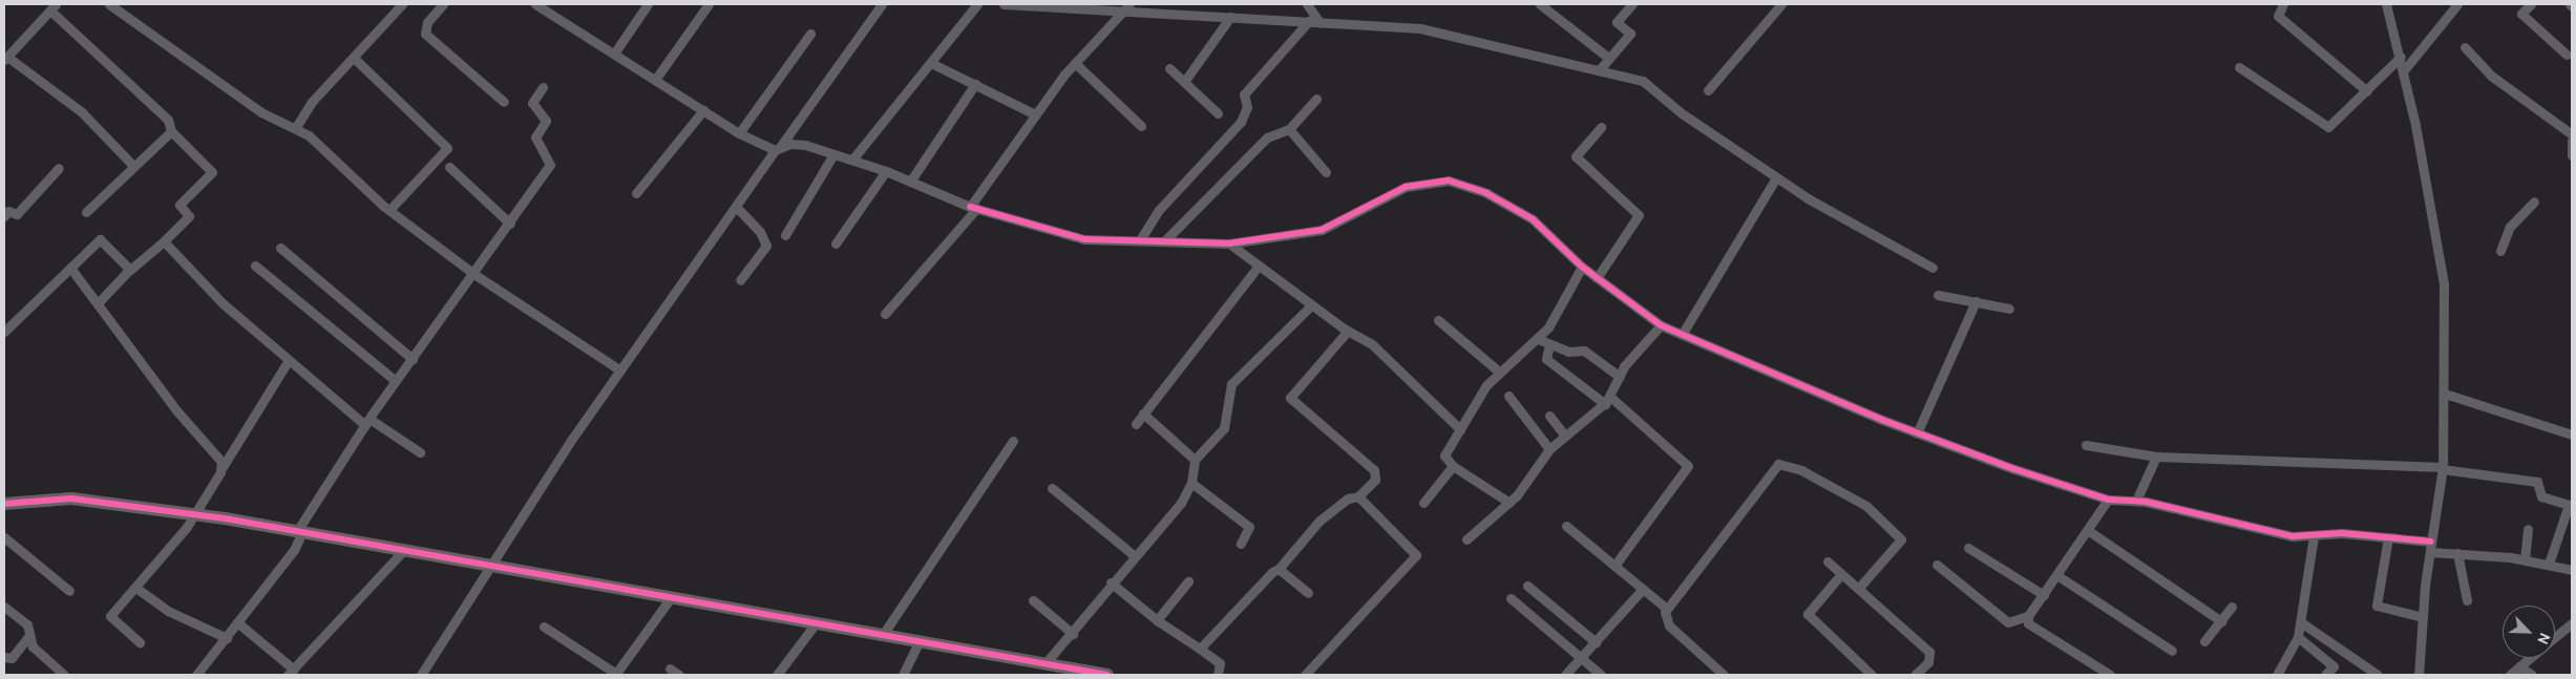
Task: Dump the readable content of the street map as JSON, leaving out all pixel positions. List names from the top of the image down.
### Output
{
  "north": "bottom right"
}
